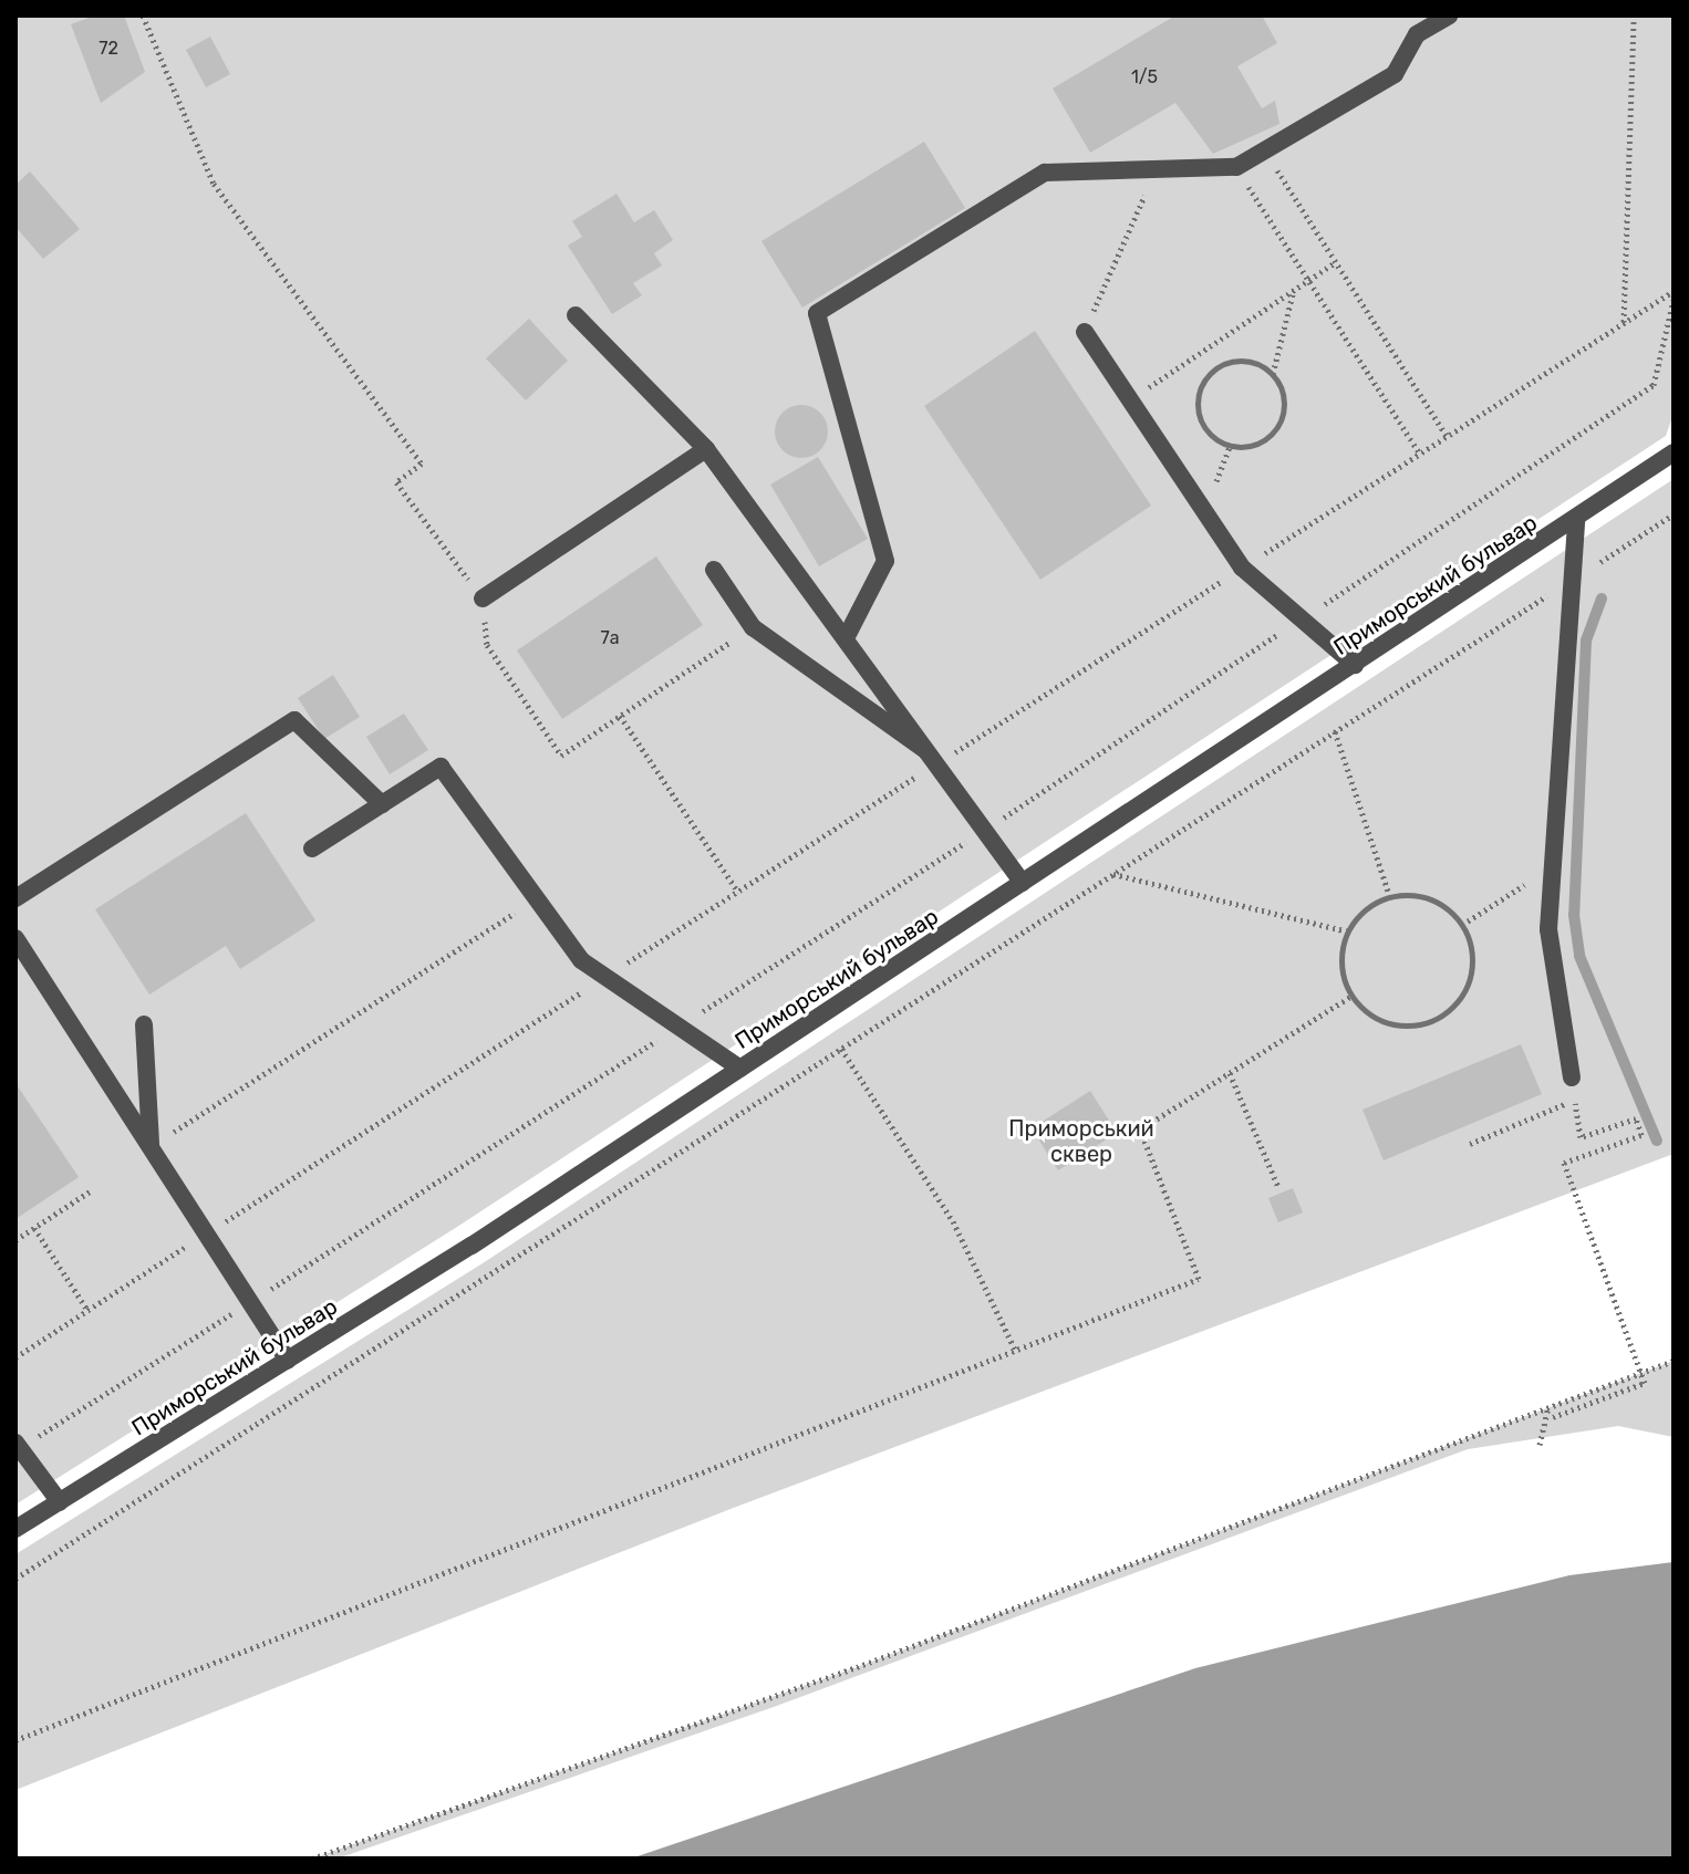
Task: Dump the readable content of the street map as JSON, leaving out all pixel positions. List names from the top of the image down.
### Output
{
  "streets": {
    "street": ["Приморський бульвар"]
  },
  "parks": ["Приморський сквер"],
  "house_numbers": ["72", "1/5", "7а"]
}
